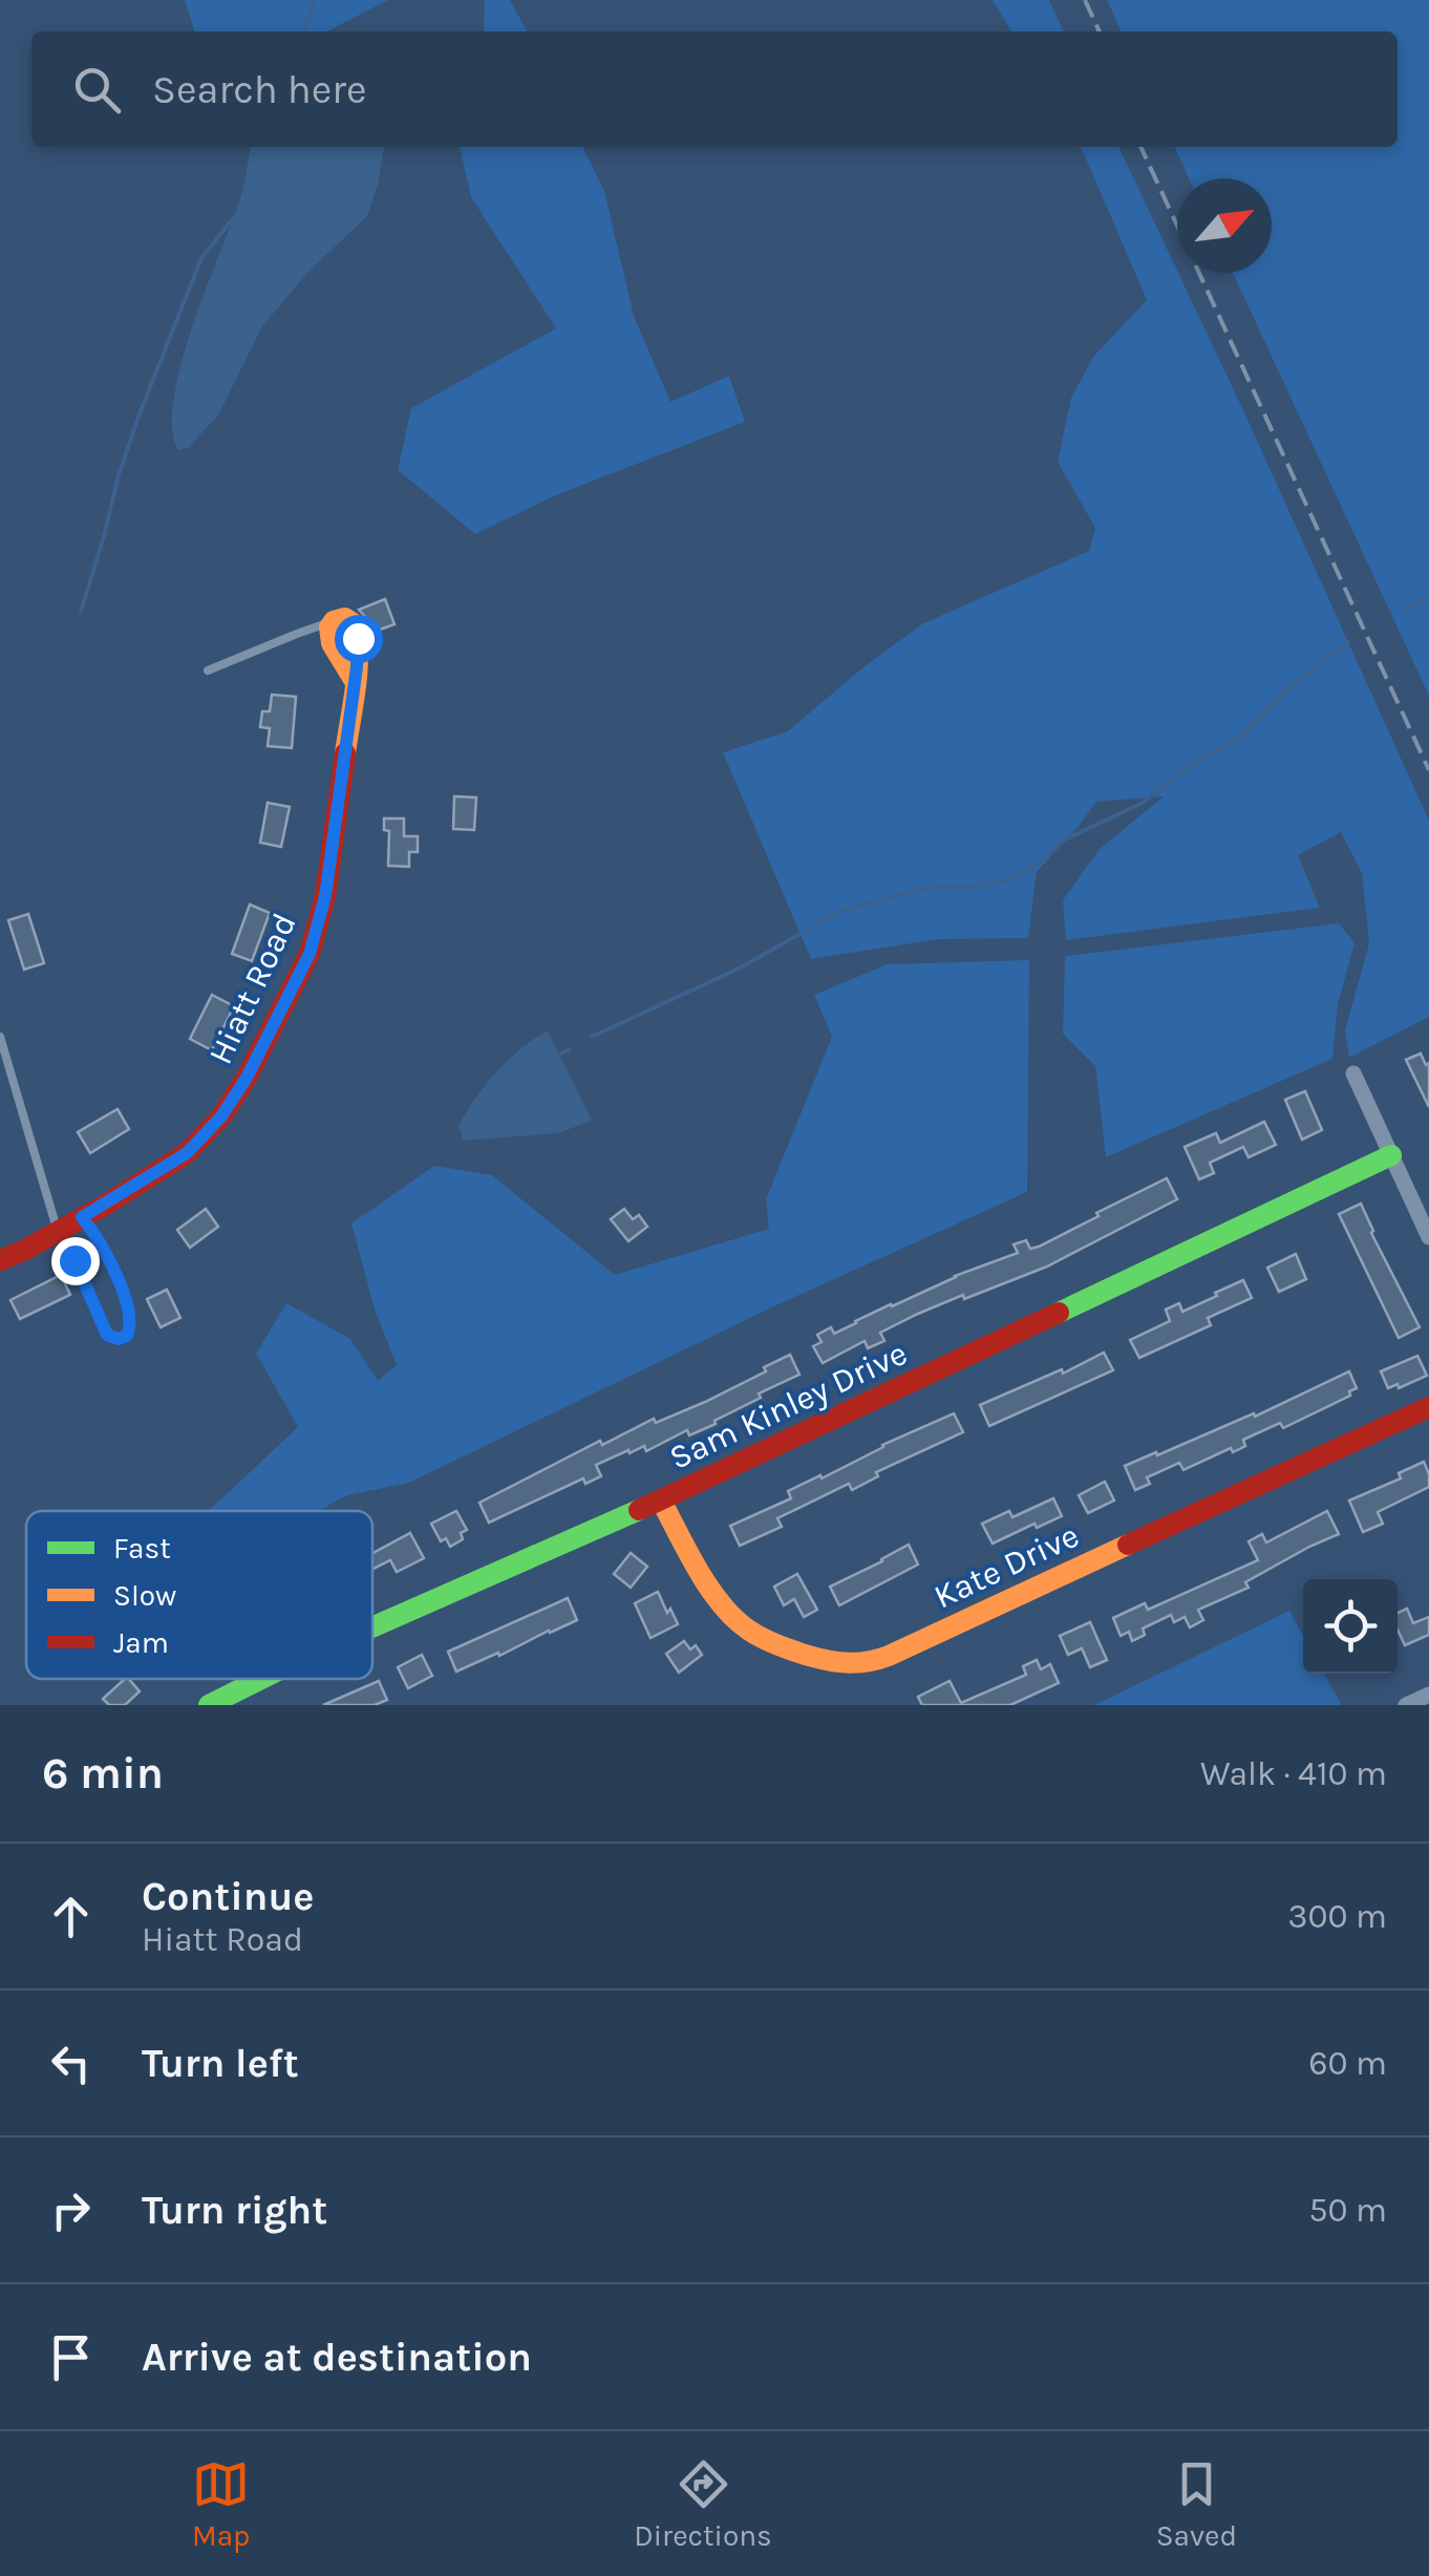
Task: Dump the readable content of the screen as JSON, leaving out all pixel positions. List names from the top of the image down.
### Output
{
  "streets": {
    "street": ["Hiatt Road", "Sam Kinley Drive", "Kate Drive"]
  },
  "crossings": [
    ["Sam Kinley Drive", "Kate Drive"]
  ],
  "legend": ["Fast", "Slow", "Jam"],
  "north": "top right",
  "page": {
    "search": "Search here",
    "heading": ["6 min", "Walk · 410 m"],
    "list": [
      ["Continue", "Hiatt Road", "300 m"],
      ["Turn left", "60 m"],
      ["Turn right", "50 m"],
      "Arrive at destination"
    ],
    "nav": ["Map", "Directions", "Saved"]
  }
}
